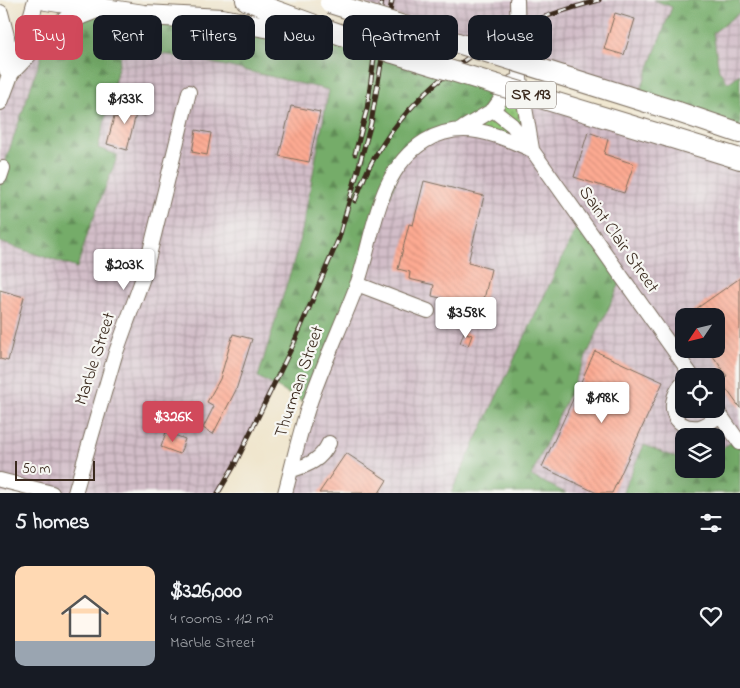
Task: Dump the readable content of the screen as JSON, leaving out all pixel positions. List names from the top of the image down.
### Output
{
  "streets": {
    "highway": ["SR 193"],
    "street": ["Saint Clair Street", "Marble Street", "Thurman Street"]
  },
  "scale_bar": "50 m",
  "north": "bottom left",
  "page": {
    "chip": [
      "Buy",
      "Rent",
      "Filters",
      "New",
      "Apartment",
      "House"
    ],
    "price": [
      "$133K",
      "$203K",
      "$358K",
      "$198K",
      "$326K"
    ],
    "scale": "50 m",
    "heading": "5 homes",
    "list": [
      {
        "name": "$326,000",
        "note": "4 rooms · 112 m² · Marble Street"
      }
    ]
  }
}
